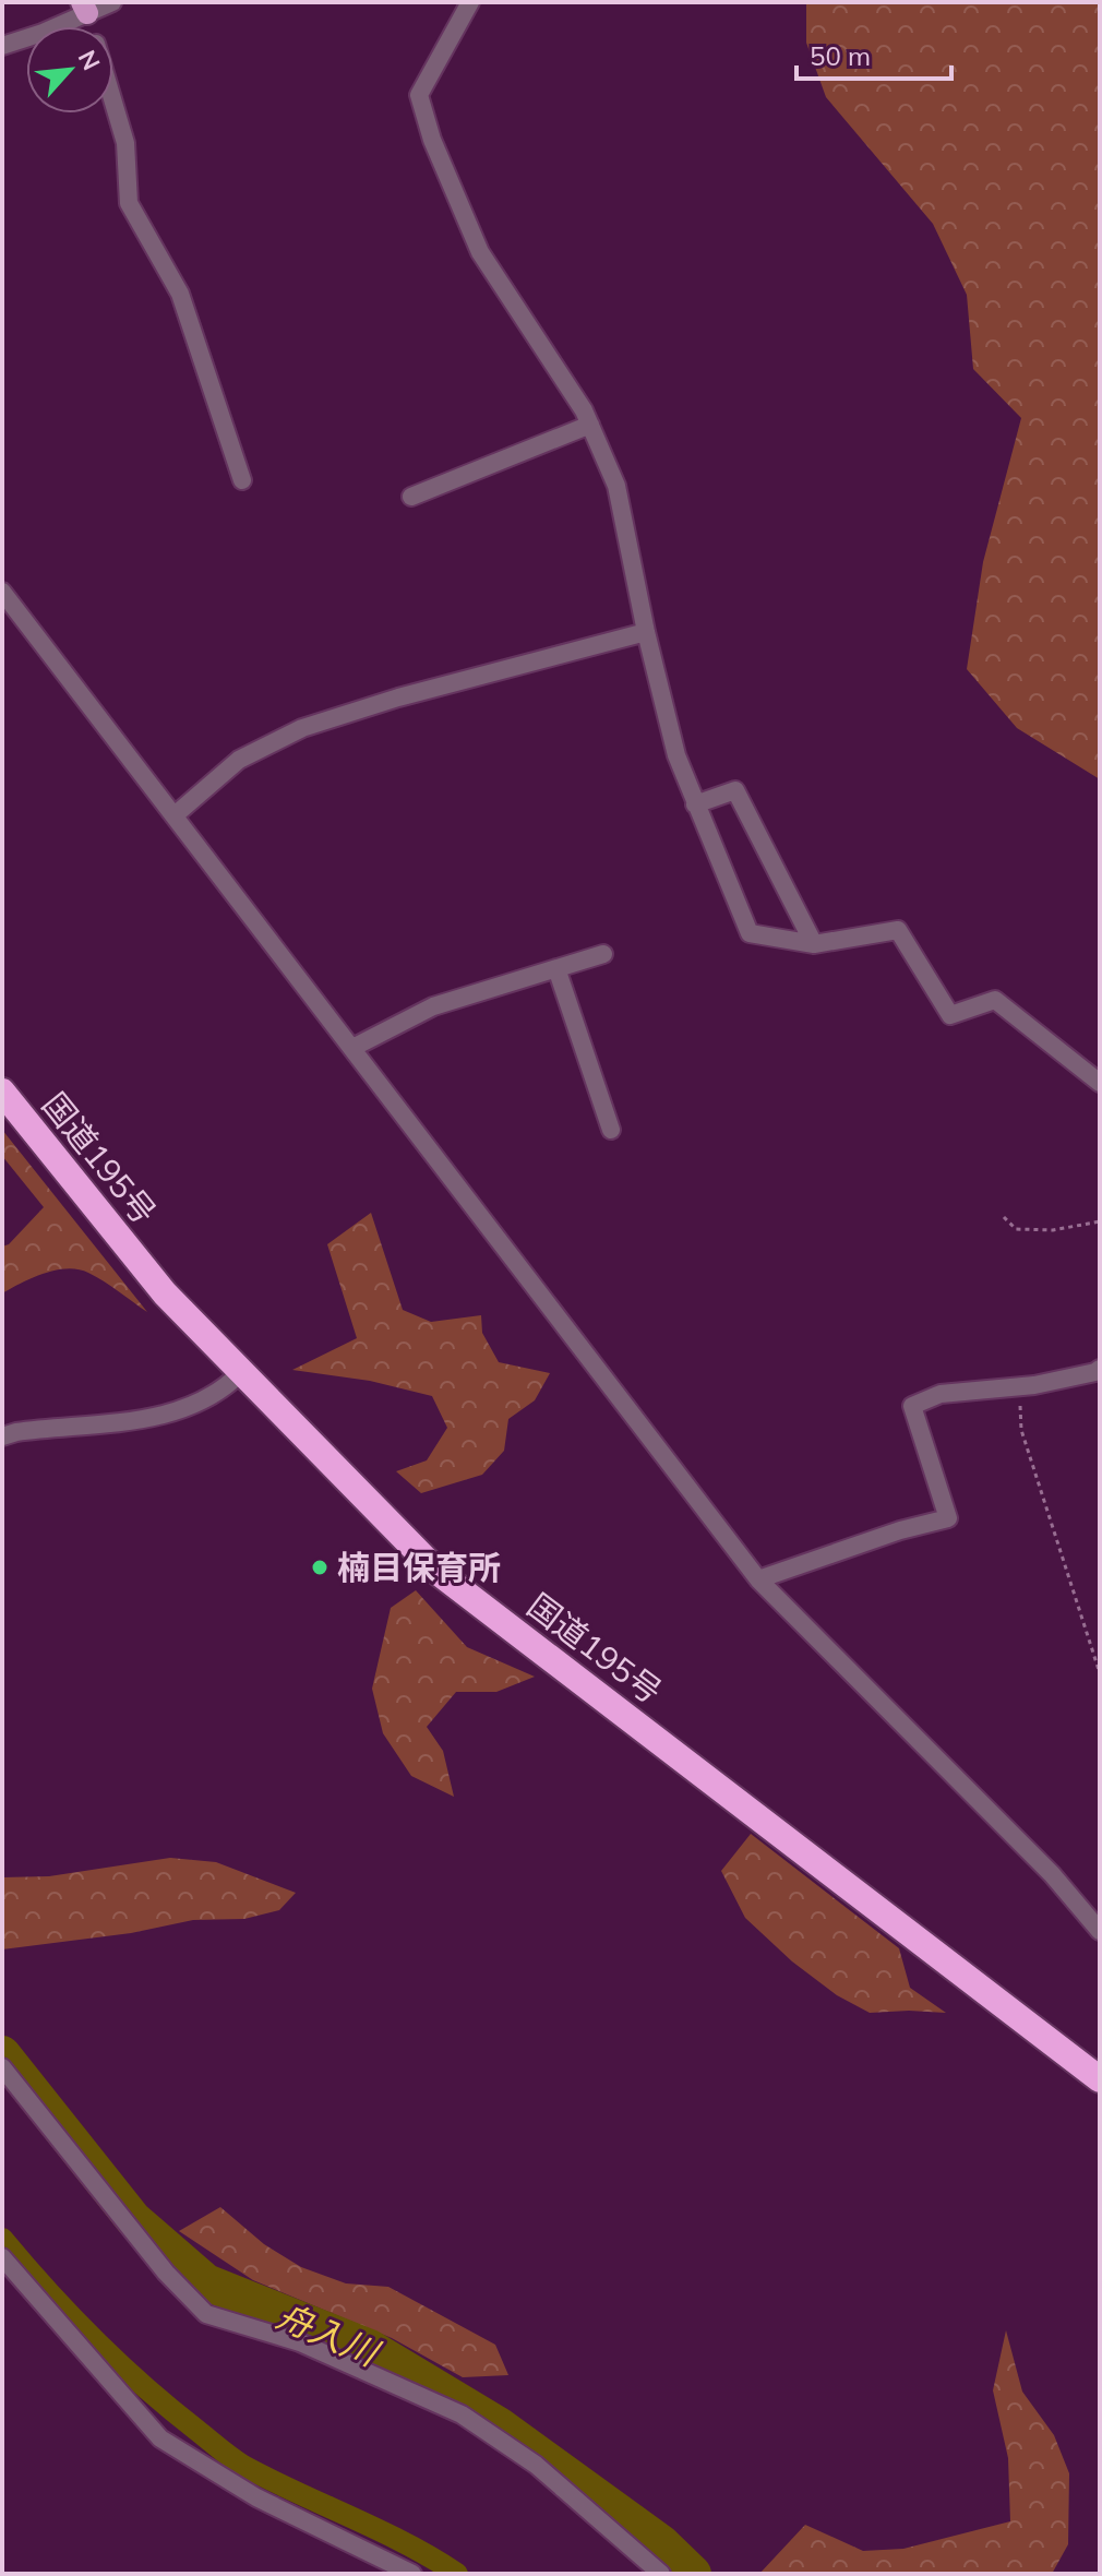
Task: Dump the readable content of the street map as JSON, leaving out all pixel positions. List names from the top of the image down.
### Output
{
  "streets": {
    "highway": ["国道195号"]
  },
  "water": ["舟入川"],
  "places": ["楠目保育所"],
  "scale_bar": "50 m",
  "north": "top right"
}
